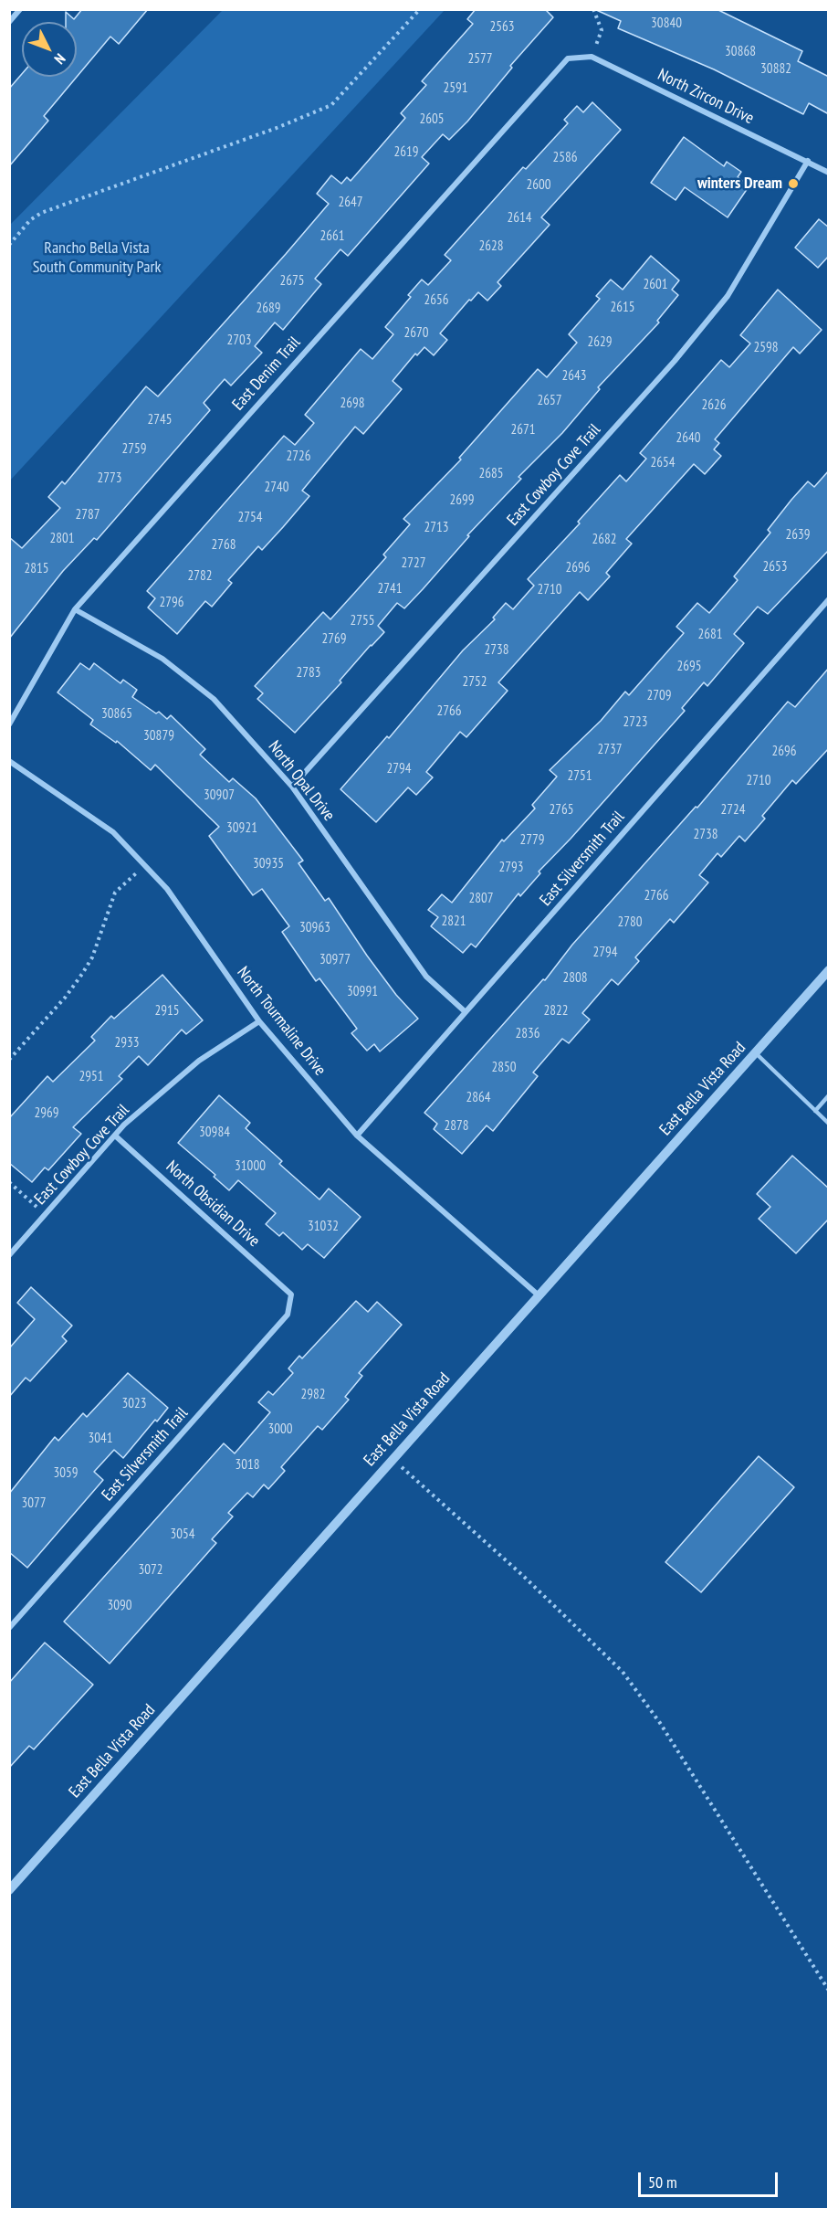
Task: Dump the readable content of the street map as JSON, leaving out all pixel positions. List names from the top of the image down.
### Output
{
  "streets": {
    "street": [
      "North Zircon Drive",
      "East Denim Trail",
      "East Cowboy Cove Trail",
      "North Opal Drive",
      "East Silversmith Trail",
      "North Tourmaline Drive",
      "East Bella Vista Road",
      "North Obsidian Drive"
    ]
  },
  "crossings": [
    ["North Zircon Drive", "East Denim Trail"],
    ["North Zircon Drive", "East Cowboy Cove Trail"],
    ["East Denim Trail", "North Opal Drive"],
    ["East Cowboy Cove Trail", "North Opal Drive"],
    ["East Cowboy Cove Trail", "North Tourmaline Drive"],
    ["East Cowboy Cove Trail", "North Obsidian Drive"],
    ["North Opal Drive", "East Silversmith Trail"],
    ["East Silversmith Trail", "North Tourmaline Drive"],
    ["East Silversmith Trail", "North Obsidian Drive"],
    ["North Tourmaline Drive", "East Bella Vista Road"]
  ],
  "parks": ["Rancho Bella Vista South Community Park"],
  "places": ["winters Dream"],
  "house_numbers": [
    "30840",
    "2563",
    "30868",
    "2577",
    "30882",
    "2591",
    "2605",
    "2619",
    "2586",
    "2600",
    "2647",
    "2614",
    "2661",
    "2628",
    "2675",
    "2601",
    "2656",
    "2615",
    "2689",
    "2670",
    "2703",
    "2629",
    "2598",
    "2643",
    "2657",
    "2698",
    "2626",
    "2745",
    "2671",
    "2640",
    "2759",
    "2726",
    "2654",
    "2685",
    "2773",
    "2740",
    "2699",
    "2787",
    "2754",
    "2713",
    "2639",
    "2801",
    "2682",
    "2768",
    "2727",
    "2653",
    "2696",
    "2815",
    "2782",
    "2741",
    "2710",
    "2796",
    "2755",
    "2681",
    "2769",
    "2738",
    "2695",
    "2783",
    "2752",
    "2709",
    "2766",
    "30865",
    "2723",
    "30879",
    "2737",
    "2696",
    "2794",
    "2751",
    "2710",
    "30907",
    "2765",
    "2724",
    "30921",
    "2738",
    "2779",
    "30935",
    "2793",
    "2766",
    "2807",
    "2821",
    "2780",
    "30963",
    "2794",
    "30977",
    "2808",
    "30991",
    "2915",
    "2822",
    "2836",
    "2933",
    "2850",
    "2951",
    "2864",
    "2969",
    "2878",
    "30984",
    "31000",
    "31032",
    "2982",
    "3023",
    "3000",
    "3041",
    "3018",
    "3059",
    "3077",
    "3054",
    "3072",
    "3090"
  ],
  "scale_bar": "50 m",
  "north": "bottom right"
}
